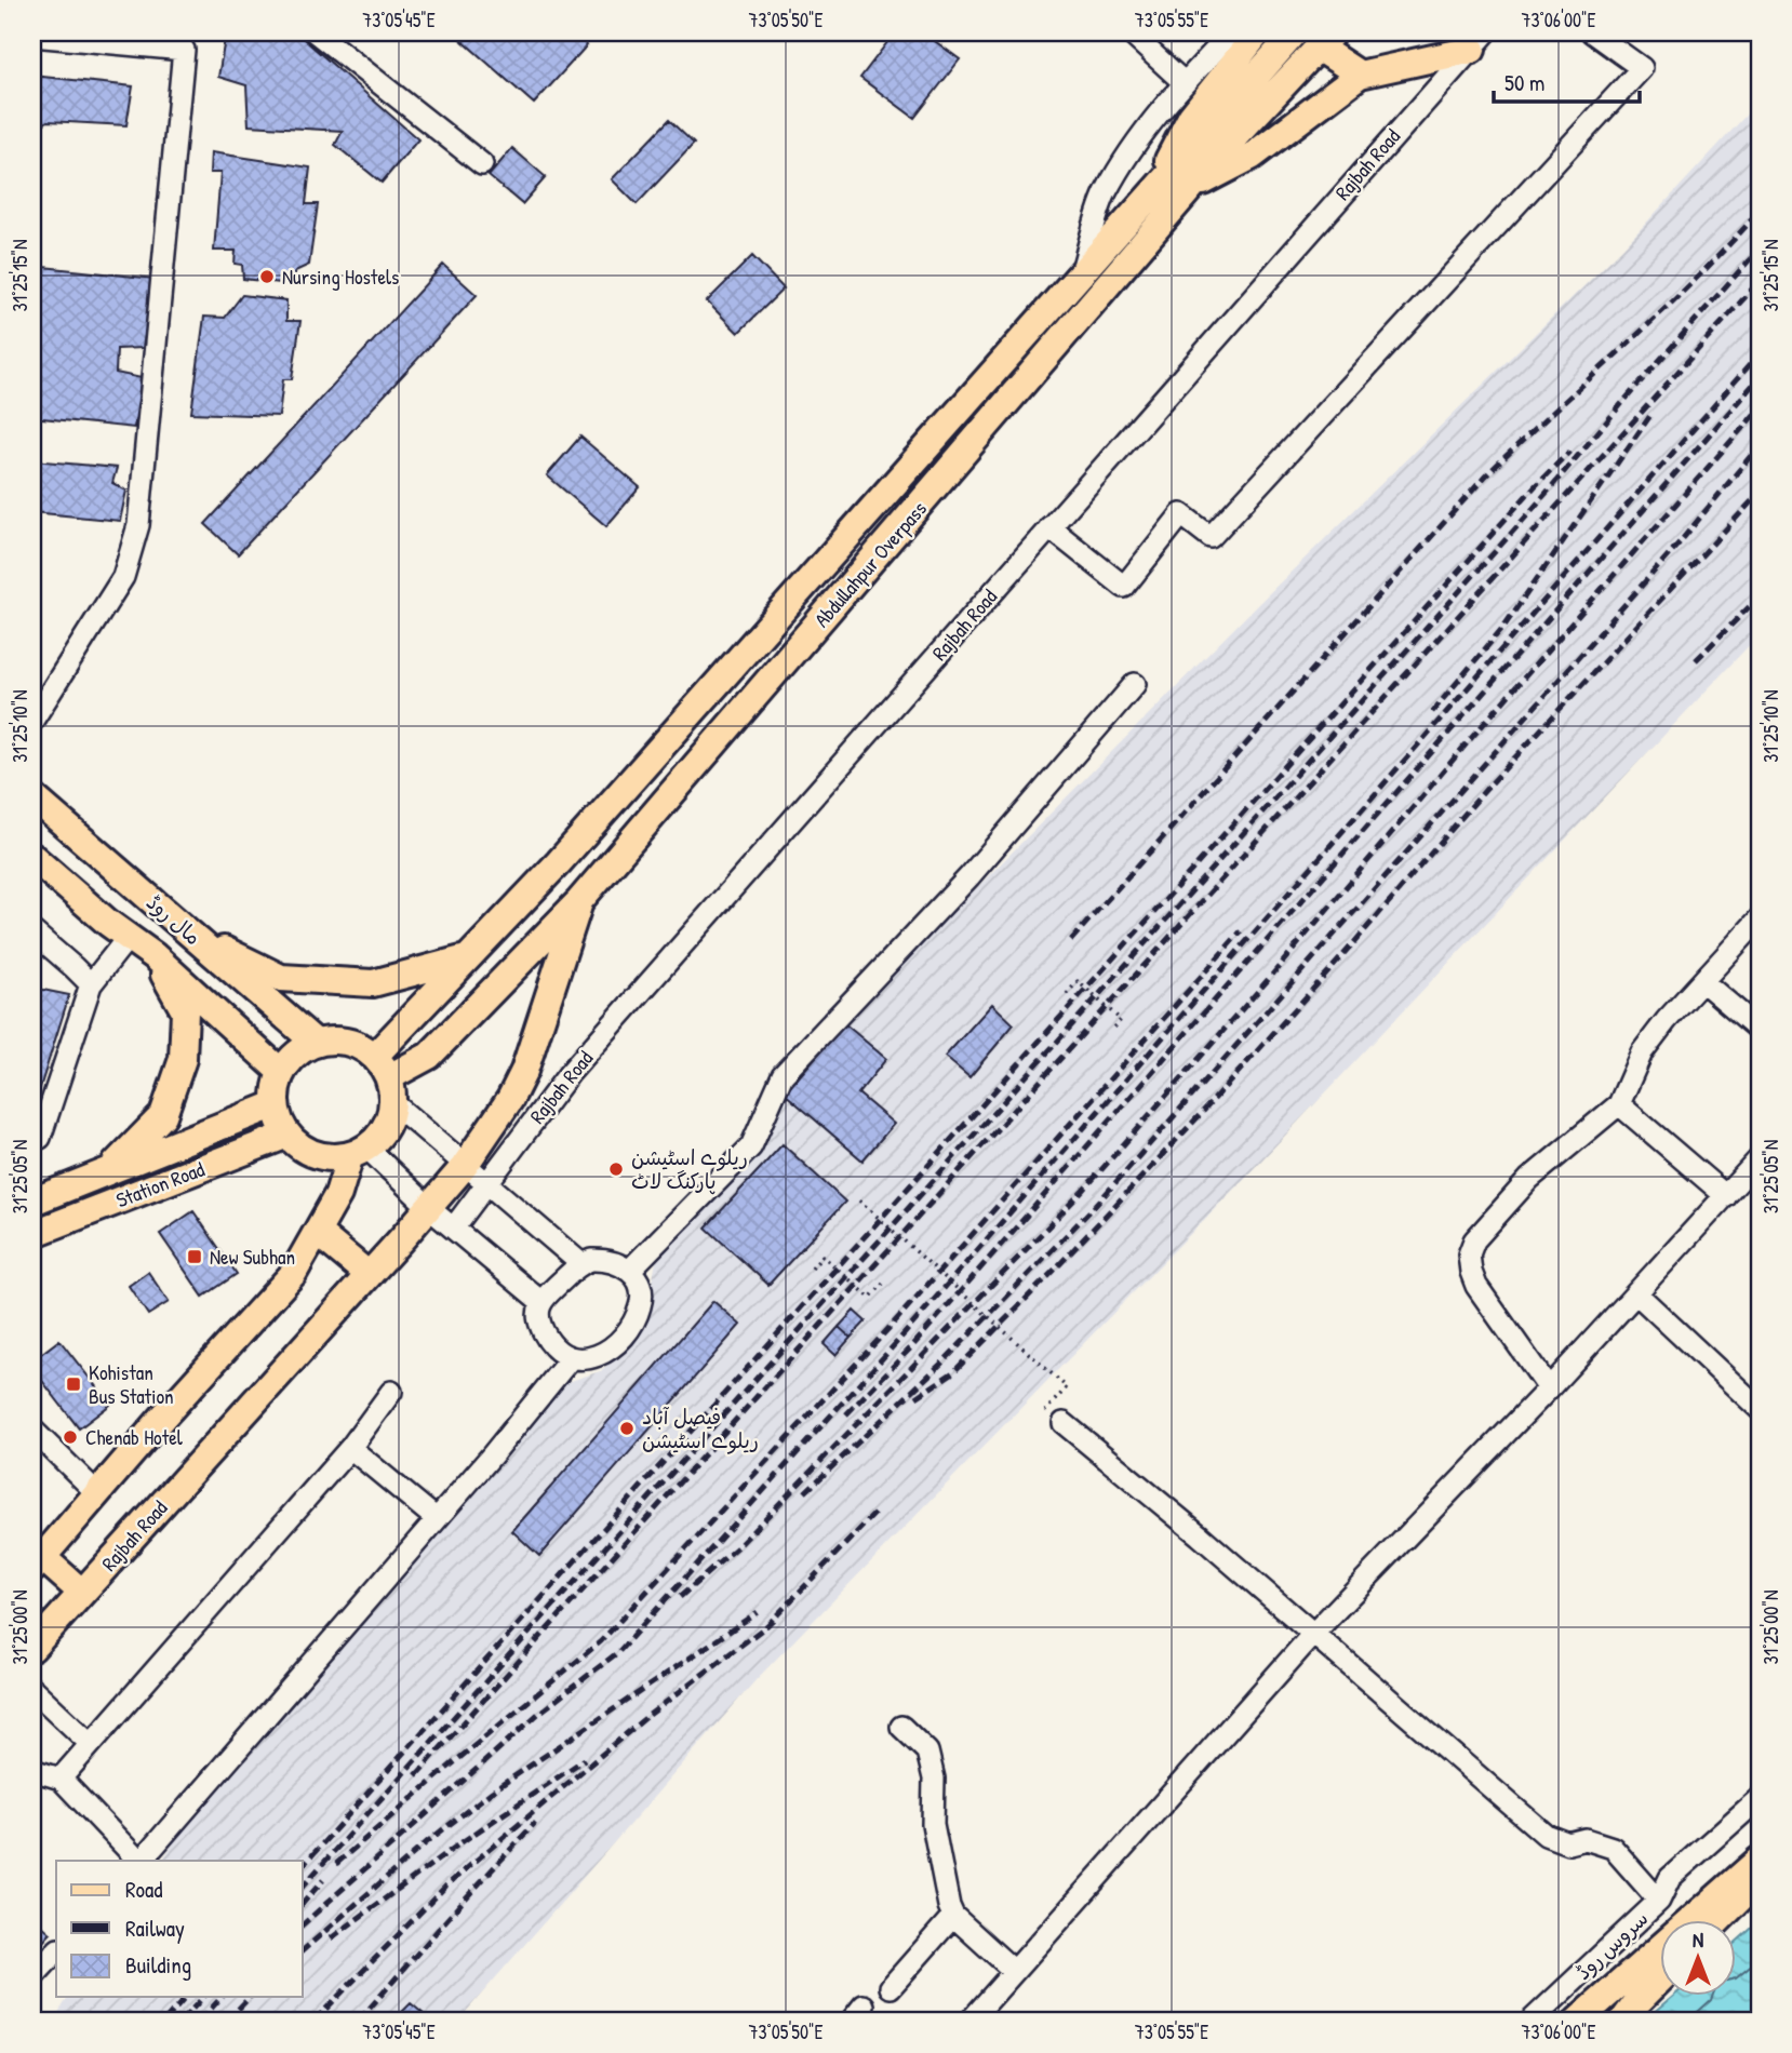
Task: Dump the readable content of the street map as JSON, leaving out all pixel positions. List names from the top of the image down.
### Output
{
  "streets": {
    "main road": [
      "Rajbah Road",
      "Abdullahpur Overpass",
      "مال روڈ",
      "Station Road"
    ],
    "street": ["سروس روڈ"]
  },
  "crossings": [
    ["Rajbah Road", "Abdullahpur Overpass"],
    ["Abdullahpur Overpass", "مال روڈ"],
    ["Abdullahpur Overpass", "Station Road"],
    ["مال روڈ", "Station Road"]
  ],
  "places": {
    "other": [
      "Nursing Hostels",
      "ریلوے اسٹیشن پارکنگ لاٹ",
      "فیصل آباد ریلوے اسٹیشن",
      "Chenab Hotel"
    ],
    "transit": ["New Subhan", "Kohistan Bus Station"]
  },
  "legend": ["Road", "Railway", "Building"],
  "scale_bar": "50 m",
  "north": "top",
  "coordinates": [
    "73°05'45\"E",
    "73°05'50\"E",
    "73°05'55\"E",
    "73°06'00\"E",
    "31°25'15\"N",
    "31°25'10\"N",
    "31°25'05\"N",
    "31°25'00\"N"
  ]
}
